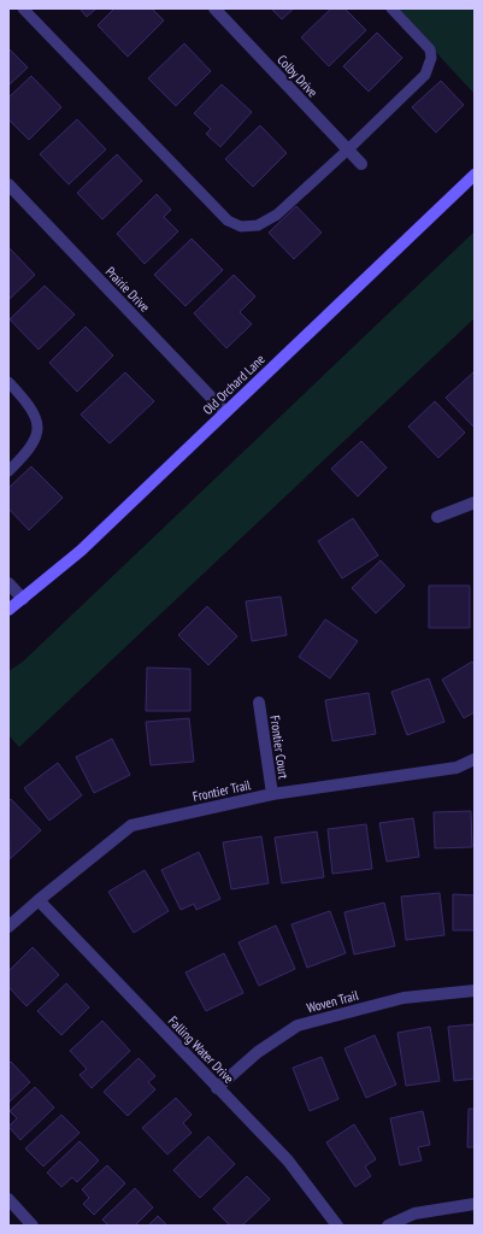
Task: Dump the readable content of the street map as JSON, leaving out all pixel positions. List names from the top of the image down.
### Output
{
  "streets": {
    "street": [
      "Colby Drive",
      "Prairie Drive",
      "Old Orchard Lane",
      "Frontier Court",
      "Frontier Trail",
      "Woven Trail",
      "Falling Water Drive"
    ]
  },
  "crossings": [
    ["Prairie Drive", "Old Orchard Lane"],
    ["Frontier Court", "Frontier Trail"],
    ["Frontier Trail", "Falling Water Drive"],
    ["Woven Trail", "Falling Water Drive"]
  ]
}
